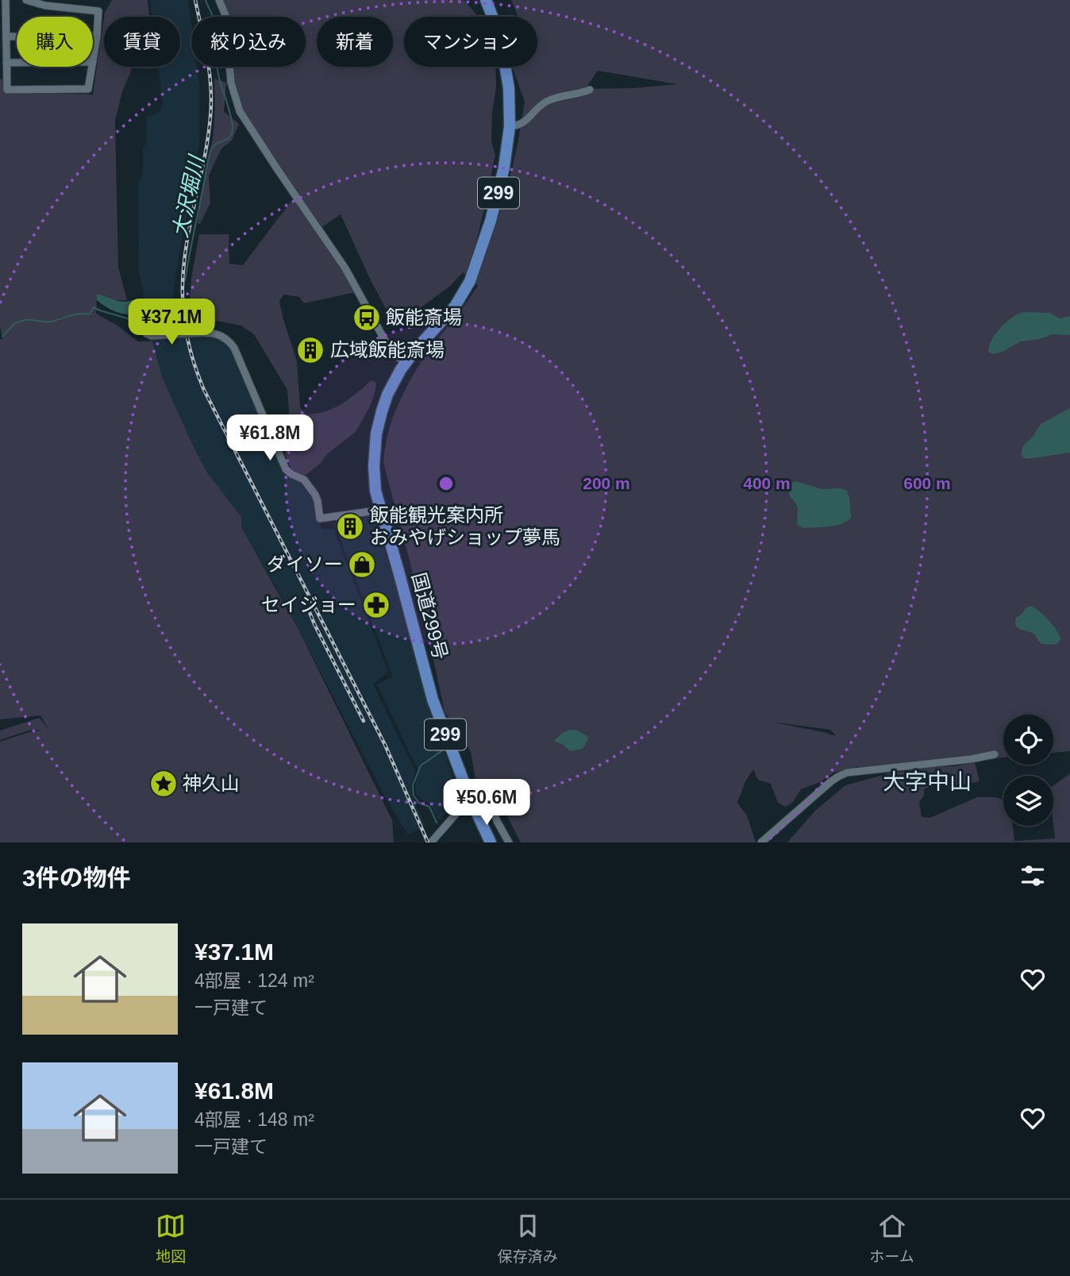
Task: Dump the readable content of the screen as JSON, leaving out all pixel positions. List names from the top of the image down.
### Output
{
  "streets": {
    "highway": ["299", "国道299号"]
  },
  "crossings": [
    ["299", "国道299号"]
  ],
  "districts": ["大字中山"],
  "water": ["大沢堀川"],
  "places": {
    "bus stop": ["飯能斎場"],
    "building": ["広域飯能斎場", "飯能観光案内所 おみやげショップ夢馬"],
    "shop": ["ダイソー"],
    "pharmacy": ["セイジョー"],
    "place": ["神久山"]
  },
  "page": {
    "chip": [
      "購入",
      "賃貸",
      "絞り込み",
      "新着",
      "マンション"
    ],
    "price": ["¥37.1M", "¥61.8M", "¥50.6M"],
    "heading": "3件の物件",
    "list": [
      {
        "name": "¥37.1M",
        "note": "4部屋 · 124 m² · 一戸建て"
      },
      {
        "name": "¥61.8M",
        "note": "4部屋 · 148 m² · 一戸建て"
      }
    ],
    "tabs": ["地図", "保存済み", "ホーム"]
  },
  "rings": ["200 m", "400 m", "600 m"]
}
